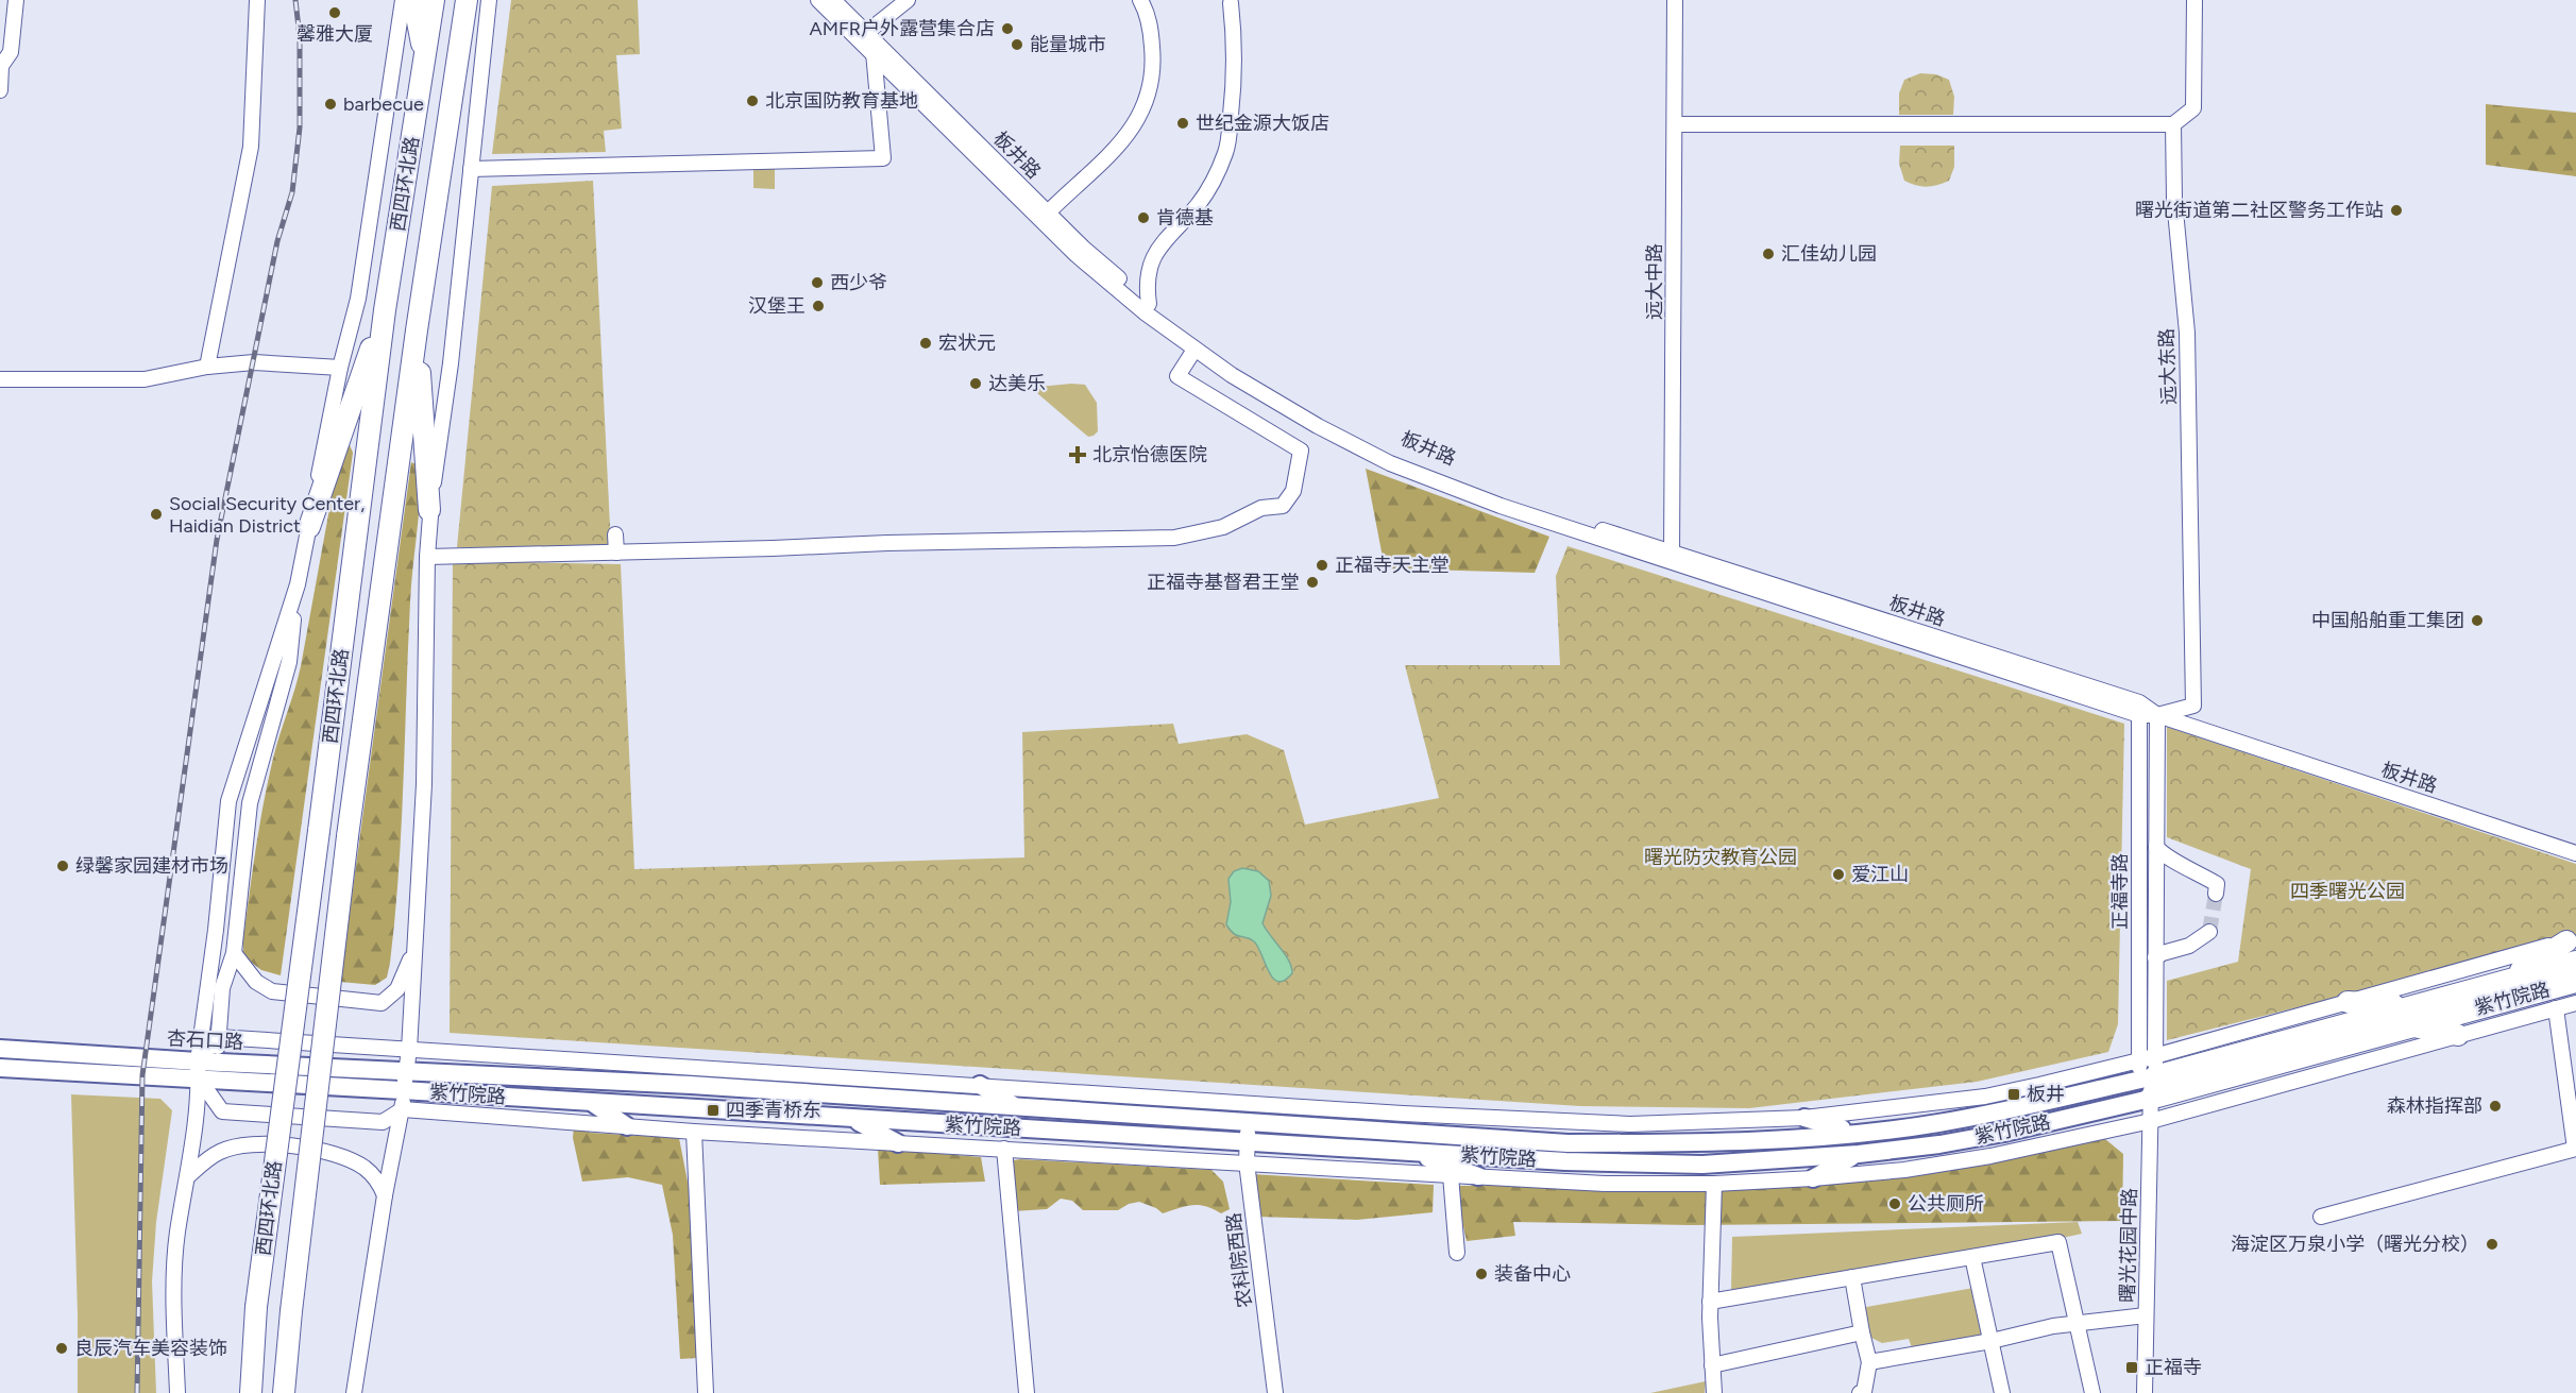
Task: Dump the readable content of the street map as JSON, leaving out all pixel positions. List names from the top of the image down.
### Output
{
  "streets": {
    "highway": ["西四环北路", "紫竹院路"],
    "main road": ["杏石口路"],
    "street": [
      "板井路",
      "远大中路",
      "远大东路",
      "正福寺路",
      "曙光花园中路",
      "农科院西路"
    ]
  },
  "crossings": [
    ["板井路", "远大中路"],
    ["板井路", "远大东路"],
    ["板井路", "正福寺路"],
    ["西四环北路", "紫竹院路"],
    ["西四环北路", "杏石口路"],
    ["远大东路", "正福寺路"],
    ["正福寺路", "紫竹院路"],
    ["正福寺路", "曙光花园中路"],
    ["紫竹院路", "杏石口路"],
    ["紫竹院路", "曙光花园中路"],
    ["紫竹院路", "农科院西路"]
  ],
  "parks": ["曙光防灾教育公园", "四季曙光公园"],
  "places": {
    "other": [
      "馨雅大厦",
      "AMFR户外露营集合店",
      "能量城市",
      "北京国防教育基地",
      "barbecue",
      "世纪金源大饭店",
      "曙光街道第二社区警务工作站",
      "肯德基",
      "汇佳幼儿园",
      "西少爷",
      "汉堡王",
      "宏状元",
      "达美乐",
      "Social Security Center, Haidian District",
      "正福寺天主堂",
      "正福寺基督君王堂",
      "中国船舶重工集团",
      "绿馨家园建材市场",
      "爱江山",
      "森林指挥部",
      "公共厕所",
      "海淀区万泉小学（曙光分校）",
      "装备中心",
      "良辰汽车美容装饰"
    ],
    "health": ["北京怡德医院"],
    "transit": ["板井", "四季青桥东", "正福寺"]
  }
}
